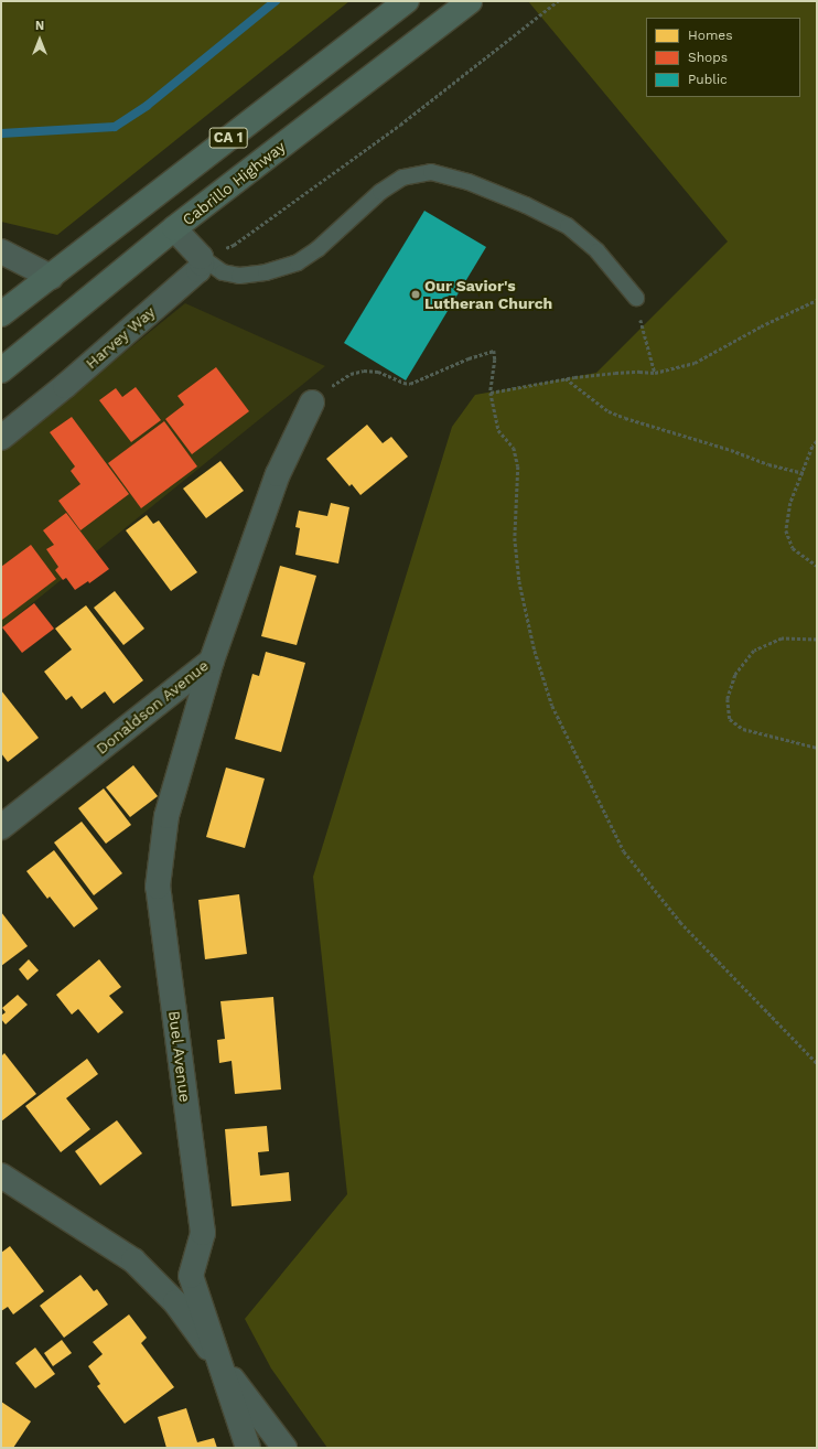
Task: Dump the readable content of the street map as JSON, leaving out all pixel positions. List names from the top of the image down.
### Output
{
  "streets": {
    "highway": ["CA 1", "Cabrillo Highway"],
    "street": ["Harvey Way", "Donaldson Avenue", "Buel Avenue"]
  },
  "crossings": [
    ["Donaldson Avenue", "Buel Avenue"]
  ],
  "places": ["Our Savior's Lutheran Church"],
  "legend": ["Homes", "Shops", "Public"],
  "north": "top"
}
